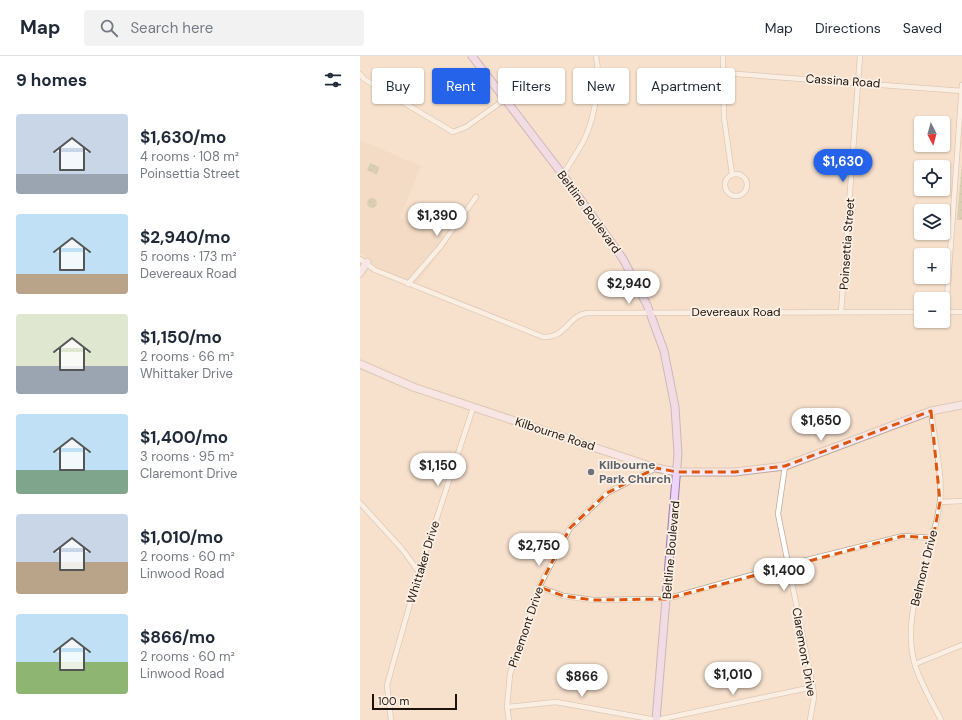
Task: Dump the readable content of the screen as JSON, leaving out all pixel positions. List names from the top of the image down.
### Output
{
  "streets": {
    "main road": ["Beltline Boulevard"],
    "street": [
      "Cassina Road",
      "Poinsettia Street",
      "Devereaux Road",
      "Kilbourne Road",
      "Whittaker Drive",
      "Belmont Drive",
      "Pinemont Drive",
      "Claremont Drive"
    ]
  },
  "crossings": [
    ["Cassina Road", "Poinsettia Street"],
    ["Beltline Boulevard", "Devereaux Road"],
    ["Beltline Boulevard", "Kilbourne Road"],
    ["Poinsettia Street", "Devereaux Road"],
    ["Kilbourne Road", "Whittaker Drive"],
    ["Kilbourne Road", "Belmont Drive"],
    ["Kilbourne Road", "Pinemont Drive"],
    ["Kilbourne Road", "Claremont Drive"]
  ],
  "places": ["Kilbourne Park Church"],
  "scale_bar": "100 m",
  "north": "bottom",
  "page": {
    "header": "Map",
    "search": "Search here",
    "nav": ["Map", "Directions", "Saved"],
    "heading": "9 homes",
    "chip": [
      "Buy",
      "Rent",
      "Filters",
      "New",
      "Apartment"
    ],
    "list": [
      {
        "name": "$1,630/mo",
        "note": "4 rooms · 108 m² · Poinsettia Street"
      },
      {
        "name": "$2,940/mo",
        "note": "5 rooms · 173 m² · Devereaux Road"
      },
      {
        "name": "$1,150/mo",
        "note": "2 rooms · 66 m² · Whittaker Drive"
      },
      {
        "name": "$1,400/mo",
        "note": "3 rooms · 95 m² · Claremont Drive"
      },
      {
        "name": "$1,010/mo",
        "note": "2 rooms · 60 m² · Linwood Road"
      },
      {
        "name": "$866/mo",
        "note": "2 rooms · 60 m² · Linwood Road"
      }
    ],
    "map_buttons": ["+", "−"],
    "price": [
      "$1,630",
      "$1,390",
      "$2,940",
      "$1,650",
      "$1,150",
      "$2,750",
      "$1,400",
      "$1,010",
      "$866"
    ],
    "scale": "100 m"
  }
}
